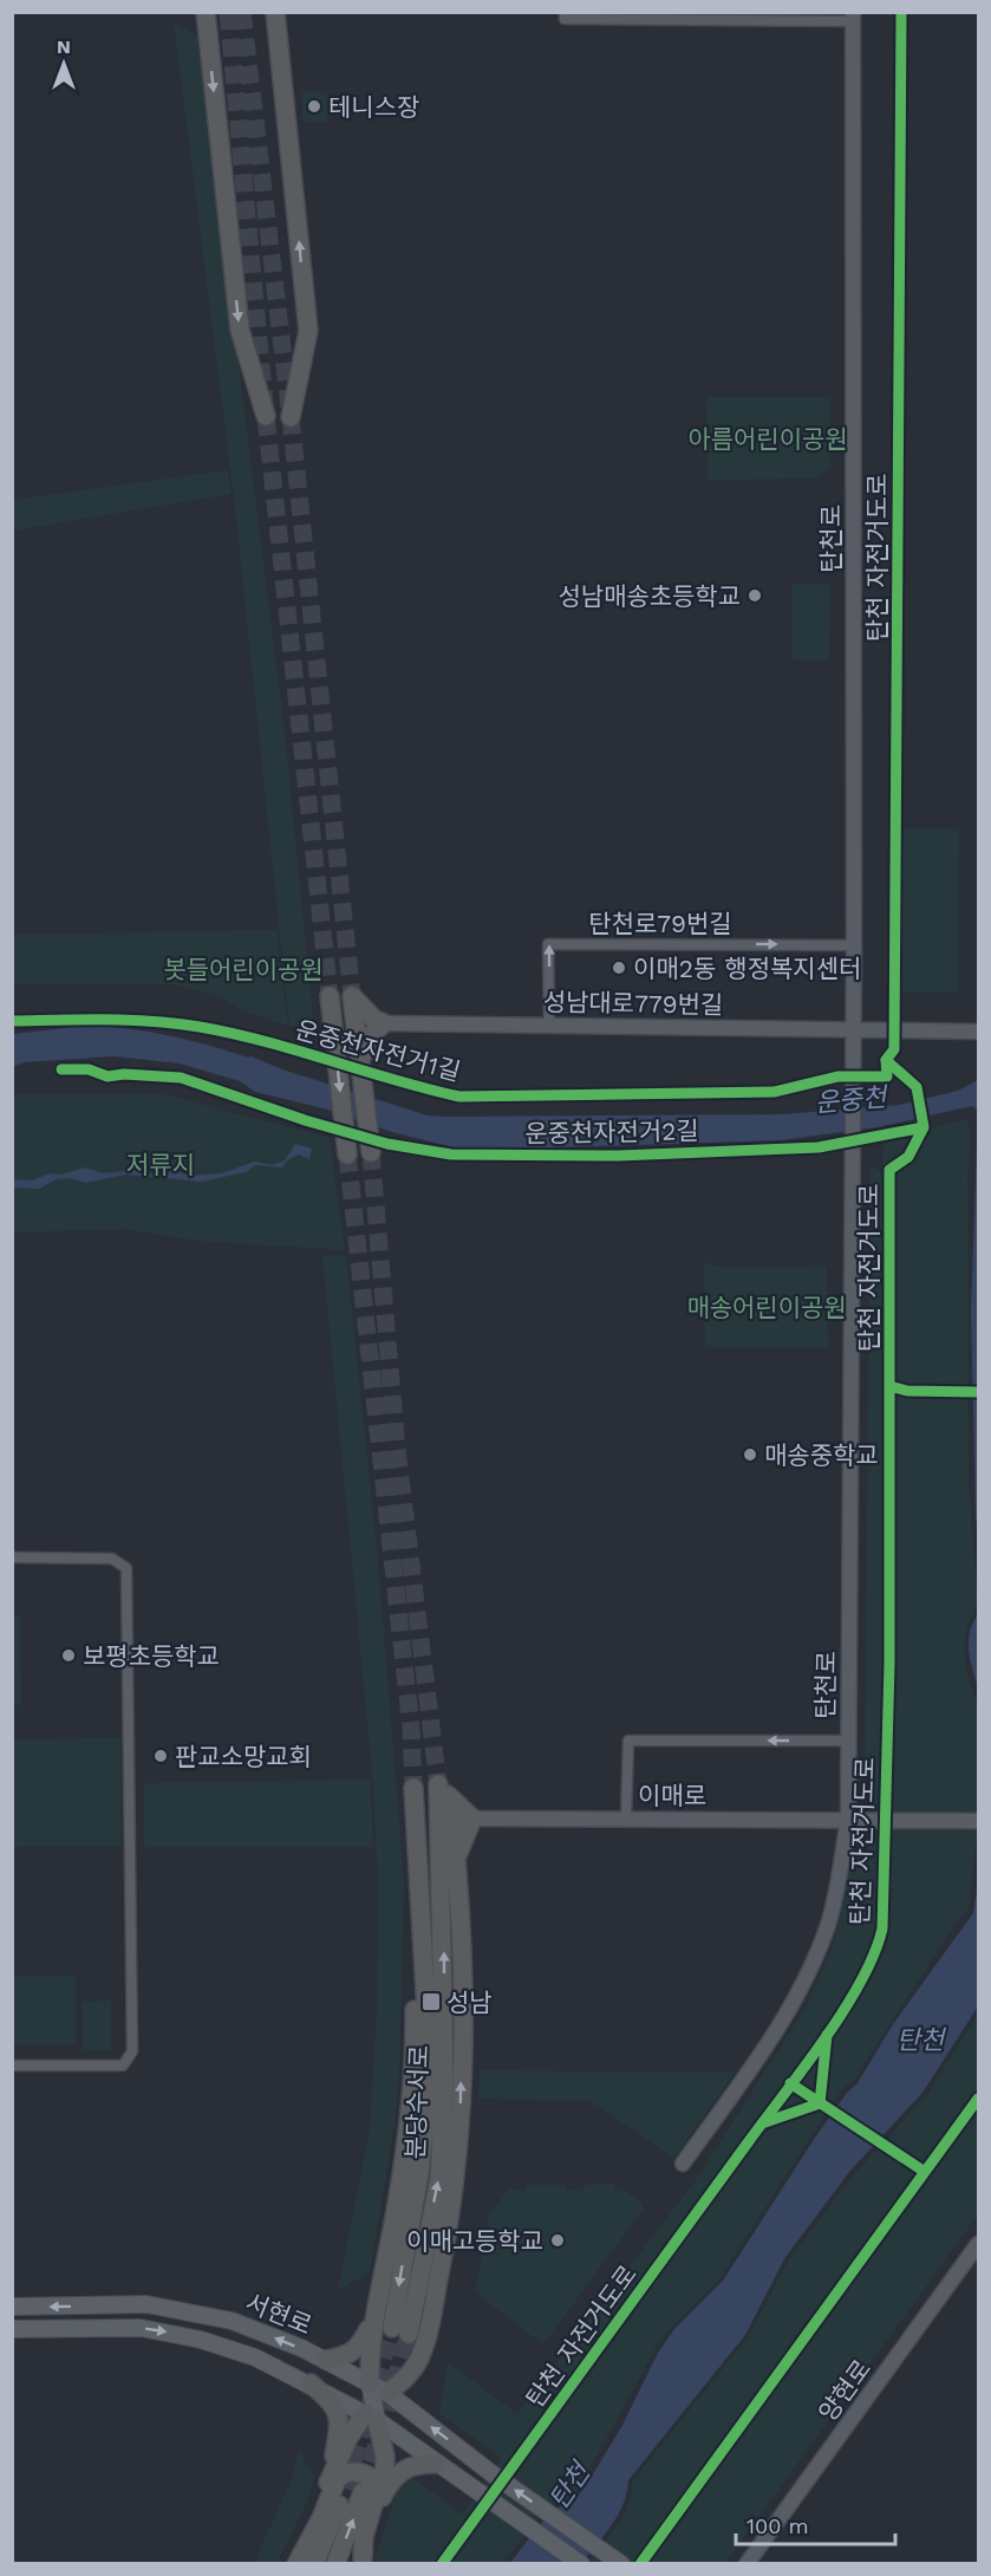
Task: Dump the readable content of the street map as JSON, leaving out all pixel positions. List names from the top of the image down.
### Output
{
  "streets": {
    "highway": ["분당수서로"],
    "main road": [
      "탄천로",
      "성남대로779번길",
      "이매로",
      "서현로",
      "양현로"
    ],
    "street": ["탄천로79번길"],
    "cycle path": ["탄천 자전거도로", "운중천자전거1길", "운중천자전거2길"]
  },
  "crossings": [
    ["탄천로", "탄천로79번길"],
    ["탄천로", "성남대로779번길"],
    ["탄천로", "이매로"],
    ["탄천로79번길", "성남대로779번길"]
  ],
  "one_way": ["탄천로79번길"],
  "water": ["운중천", "탄천"],
  "parks": [
    "아름어린이공원",
    "봇들어린이공원",
    "저류지",
    "매송어린이공원"
  ],
  "places": {
    "other": [
      "테니스장",
      "성남매송초등학교",
      "이매2동 행정복지센터",
      "매송중학교",
      "보평초등학교",
      "판교소망교회",
      "이매고등학교"
    ],
    "transit": ["성남"]
  },
  "scale_bar": "100 m",
  "north": "top"
}
